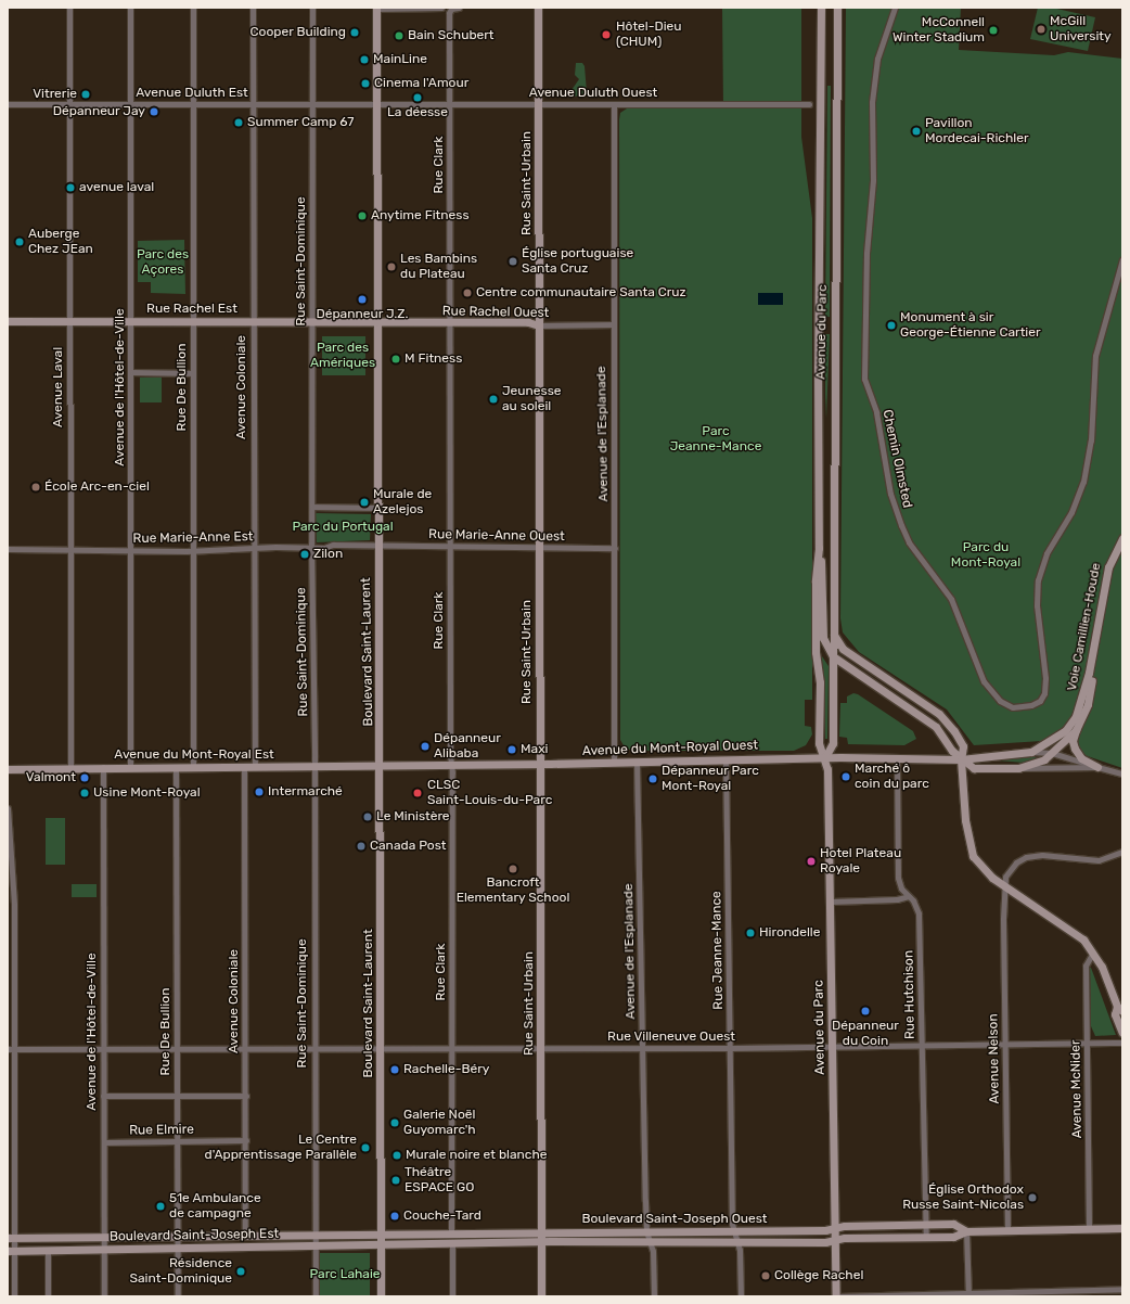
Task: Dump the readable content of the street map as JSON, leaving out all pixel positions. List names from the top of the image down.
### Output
{
  "streets": {
    "main road": [
      "Rue Saint-Urbain",
      "Rue Rachel Est",
      "Rue Rachel Ouest",
      "Avenue du Parc",
      "Voie Camillien-Houde",
      "Boulevard Saint-Laurent",
      "Avenue du Mont-Royal Ouest",
      "Avenue du Mont-Royal Est",
      "Boulevard Saint-Joseph Ouest",
      "Boulevard Saint-Joseph Est"
    ],
    "street": [
      "Avenue Duluth Est",
      "Avenue Duluth Ouest",
      "Rue Clark",
      "Rue Saint-Dominique",
      "Avenue Laval",
      "Avenue de l'Hôtel-de-Ville",
      "Rue De Bullion",
      "Avenue Coloniale",
      "Avenue de l'Esplanade",
      "Chemin Olmsted",
      "Rue Marie-Anne Ouest",
      "Rue Marie-Anne Est",
      "Rue Jeanne-Mance",
      "Rue Hutchison",
      "Rue Villeneuve Ouest",
      "Avenue Nelson",
      "Avenue McNider",
      "Rue Elmire"
    ]
  },
  "crossings": [
    ["Avenue Duluth Est", "Avenue Duluth Ouest"],
    ["Avenue Duluth Est", "Rue Saint-Dominique"],
    ["Avenue Duluth Est", "Avenue Laval"],
    ["Avenue Duluth Est", "Avenue de l'Hôtel-de-Ville"],
    ["Avenue Duluth Est", "Rue De Bullion"],
    ["Avenue Duluth Est", "Avenue Coloniale"],
    ["Avenue Duluth Est", "Boulevard Saint-Laurent"],
    ["Avenue Duluth Ouest", "Rue Clark"],
    ["Avenue Duluth Ouest", "Rue Saint-Urbain"],
    ["Avenue Duluth Ouest", "Avenue de l'Esplanade"],
    ["Avenue Duluth Ouest", "Boulevard Saint-Laurent"],
    ["Rue Clark", "Rue Rachel Ouest"],
    ["Rue Clark", "Rue Marie-Anne Ouest"],
    ["Rue Clark", "Avenue du Mont-Royal Ouest"],
    ["Rue Clark", "Rue Villeneuve Ouest"],
    ["Rue Clark", "Boulevard Saint-Joseph Ouest"],
    ["Rue Saint-Urbain", "Rue Rachel Ouest"],
    ["Rue Saint-Urbain", "Rue Marie-Anne Ouest"],
    ["Rue Saint-Urbain", "Avenue du Mont-Royal Ouest"],
    ["Rue Saint-Urbain", "Rue Villeneuve Ouest"],
    ["Rue Saint-Urbain", "Boulevard Saint-Joseph Ouest"],
    ["Rue Saint-Dominique", "Rue Rachel Est"],
    ["Rue Saint-Dominique", "Rue Marie-Anne Est"],
    ["Rue Saint-Dominique", "Avenue du Mont-Royal Est"],
    ["Rue Saint-Dominique", "Rue Villeneuve Ouest"],
    ["Rue Saint-Dominique", "Boulevard Saint-Joseph Est"],
    ["Rue Rachel Est", "Rue Rachel Ouest"],
    ["Rue Rachel Est", "Avenue Laval"],
    ["Rue Rachel Est", "Avenue de l'Hôtel-de-Ville"],
    ["Rue Rachel Est", "Rue De Bullion"],
    ["Rue Rachel Est", "Avenue Coloniale"],
    ["Rue Rachel Est", "Boulevard Saint-Laurent"],
    ["Rue Rachel Ouest", "Avenue de l'Esplanade"],
    ["Rue Rachel Ouest", "Boulevard Saint-Laurent"],
    ["Avenue du Parc", "Avenue du Mont-Royal Ouest"],
    ["Avenue du Parc", "Rue Villeneuve Ouest"],
    ["Avenue du Parc", "Boulevard Saint-Joseph Ouest"],
    ["Avenue Laval", "Rue Marie-Anne Est"],
    ["Avenue Laval", "Avenue du Mont-Royal Est"],
    ["Avenue de l'Hôtel-de-Ville", "Rue Marie-Anne Est"],
    ["Avenue de l'Hôtel-de-Ville", "Avenue du Mont-Royal Est"],
    ["Avenue de l'Hôtel-de-Ville", "Rue Villeneuve Ouest"],
    ["Avenue de l'Hôtel-de-Ville", "Rue Elmire"],
    ["Avenue de l'Hôtel-de-Ville", "Boulevard Saint-Joseph Est"],
    ["Rue De Bullion", "Rue Marie-Anne Est"],
    ["Rue De Bullion", "Avenue du Mont-Royal Est"],
    ["Rue De Bullion", "Rue Villeneuve Ouest"],
    ["Rue De Bullion", "Rue Elmire"],
    ["Rue De Bullion", "Boulevard Saint-Joseph Est"],
    ["Avenue Coloniale", "Rue Marie-Anne Est"],
    ["Avenue Coloniale", "Avenue du Mont-Royal Est"],
    ["Avenue Coloniale", "Rue Villeneuve Ouest"],
    ["Avenue Coloniale", "Rue Elmire"],
    ["Avenue Coloniale", "Boulevard Saint-Joseph Est"],
    ["Avenue de l'Esplanade", "Rue Marie-Anne Ouest"],
    ["Avenue de l'Esplanade", "Avenue du Mont-Royal Ouest"],
    ["Avenue de l'Esplanade", "Rue Villeneuve Ouest"],
    ["Avenue de l'Esplanade", "Boulevard Saint-Joseph Ouest"],
    ["Rue Marie-Anne Ouest", "Rue Marie-Anne Est"],
    ["Rue Marie-Anne Ouest", "Boulevard Saint-Laurent"],
    ["Rue Marie-Anne Est", "Boulevard Saint-Laurent"],
    ["Voie Camillien-Houde", "Avenue du Mont-Royal Ouest"],
    ["Boulevard Saint-Laurent", "Avenue du Mont-Royal Ouest"],
    ["Boulevard Saint-Laurent", "Avenue du Mont-Royal Est"],
    ["Boulevard Saint-Laurent", "Rue Villeneuve Ouest"],
    ["Boulevard Saint-Laurent", "Boulevard Saint-Joseph Ouest"],
    ["Boulevard Saint-Laurent", "Boulevard Saint-Joseph Est"],
    ["Avenue du Mont-Royal Ouest", "Avenue du Mont-Royal Est"],
    ["Avenue du Mont-Royal Ouest", "Rue Jeanne-Mance"],
    ["Avenue du Mont-Royal Ouest", "Rue Hutchison"],
    ["Rue Jeanne-Mance", "Rue Villeneuve Ouest"],
    ["Rue Jeanne-Mance", "Boulevard Saint-Joseph Ouest"],
    ["Rue Hutchison", "Rue Villeneuve Ouest"],
    ["Rue Hutchison", "Boulevard Saint-Joseph Ouest"],
    ["Rue Villeneuve Ouest", "Avenue Nelson"],
    ["Rue Villeneuve Ouest", "Avenue McNider"],
    ["Avenue Nelson", "Boulevard Saint-Joseph Ouest"],
    ["Avenue McNider", "Boulevard Saint-Joseph Ouest"],
    ["Boulevard Saint-Joseph Ouest", "Boulevard Saint-Joseph Est"]
  ],
  "parks": [
    "Parc des Açores",
    "Parc des Amériques",
    "Parc Jeanne-Mance",
    "Parc du Portugal",
    "Parc du Mont-Royal",
    "Parc Lahaie"
  ],
  "places": [
    "McGill University",
    "McConnell Winter Stadium",
    "Cooper Building",
    "Hôtel-Dieu (CHUM)",
    "Bain Schubert",
    "MainLine",
    "Cinema l'Amour",
    "Vitrerie",
    "La déesse",
    "Dépanneur Jay",
    "Summer Camp 67",
    "Pavillon Mordecai-Richler",
    "avenue laval",
    "Anytime Fitness",
    "Auberge Chez JEan",
    "Église portuguaise Santa Cruz",
    "Les Bambins du Plateau",
    "Centre communautaire Santa Cruz",
    "Dépanneur J.Z.",
    "Monument à sir George-Étienne Cartier",
    "M Fitness",
    "Jeunesse au soleil",
    "École Arc-en-ciel",
    "Murale de Azelejos",
    "Zilon",
    "Dépanneur Alibaba",
    "Maxi",
    "Marché ô coin du parc",
    "Valmont",
    "Dépanneur Parc Mont-Royal",
    "Intermarché",
    "Usine Mont-Royal",
    "CLSC Saint-Louis-du-Parc",
    "Le Ministère",
    "Canada Post",
    "Hotel Plateau Royale",
    "Bancroft Elementary School",
    "Hirondelle",
    "Dépanneur du Coin",
    "Rachelle-Béry",
    "Galerie Noël Guyomarc'h",
    "Le Centre d'Apprentissage Parallèle",
    "Murale noire et blanche",
    "Théâtre ESPACE GO",
    "Église Orthodox Russe Saint-Nicolas",
    "51e Ambulance de campagne",
    "Couche-Tard",
    "Résidence Saint-Dominique",
    "Collège Rachel"
  ]
}
